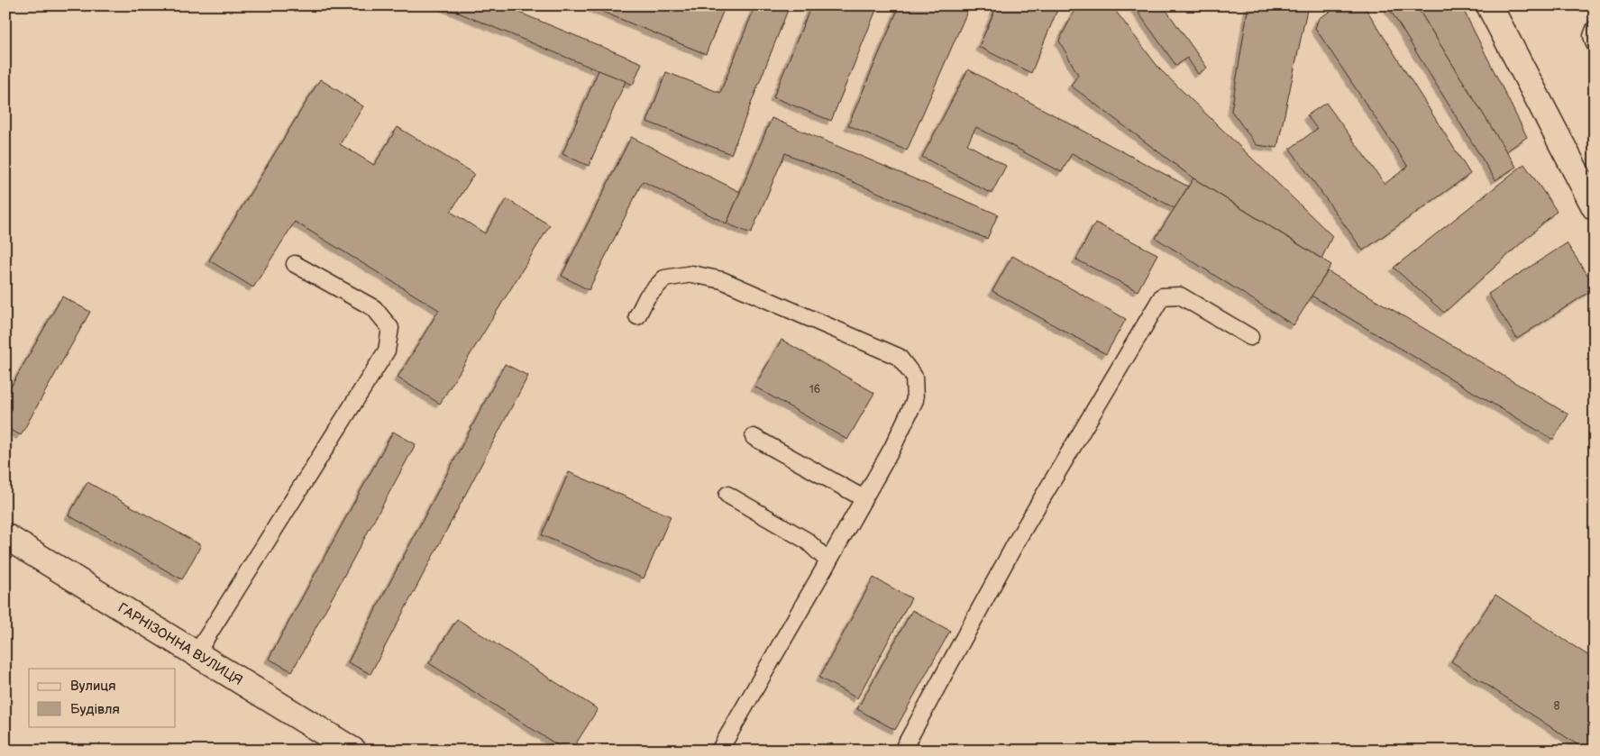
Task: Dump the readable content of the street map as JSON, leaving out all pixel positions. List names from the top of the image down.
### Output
{
  "streets": {
    "street": ["ГАРНІЗОННА ВУЛИЦЯ"]
  },
  "house_numbers": ["16", "8"],
  "legend": ["Вулиця", "Будівля"]
}
